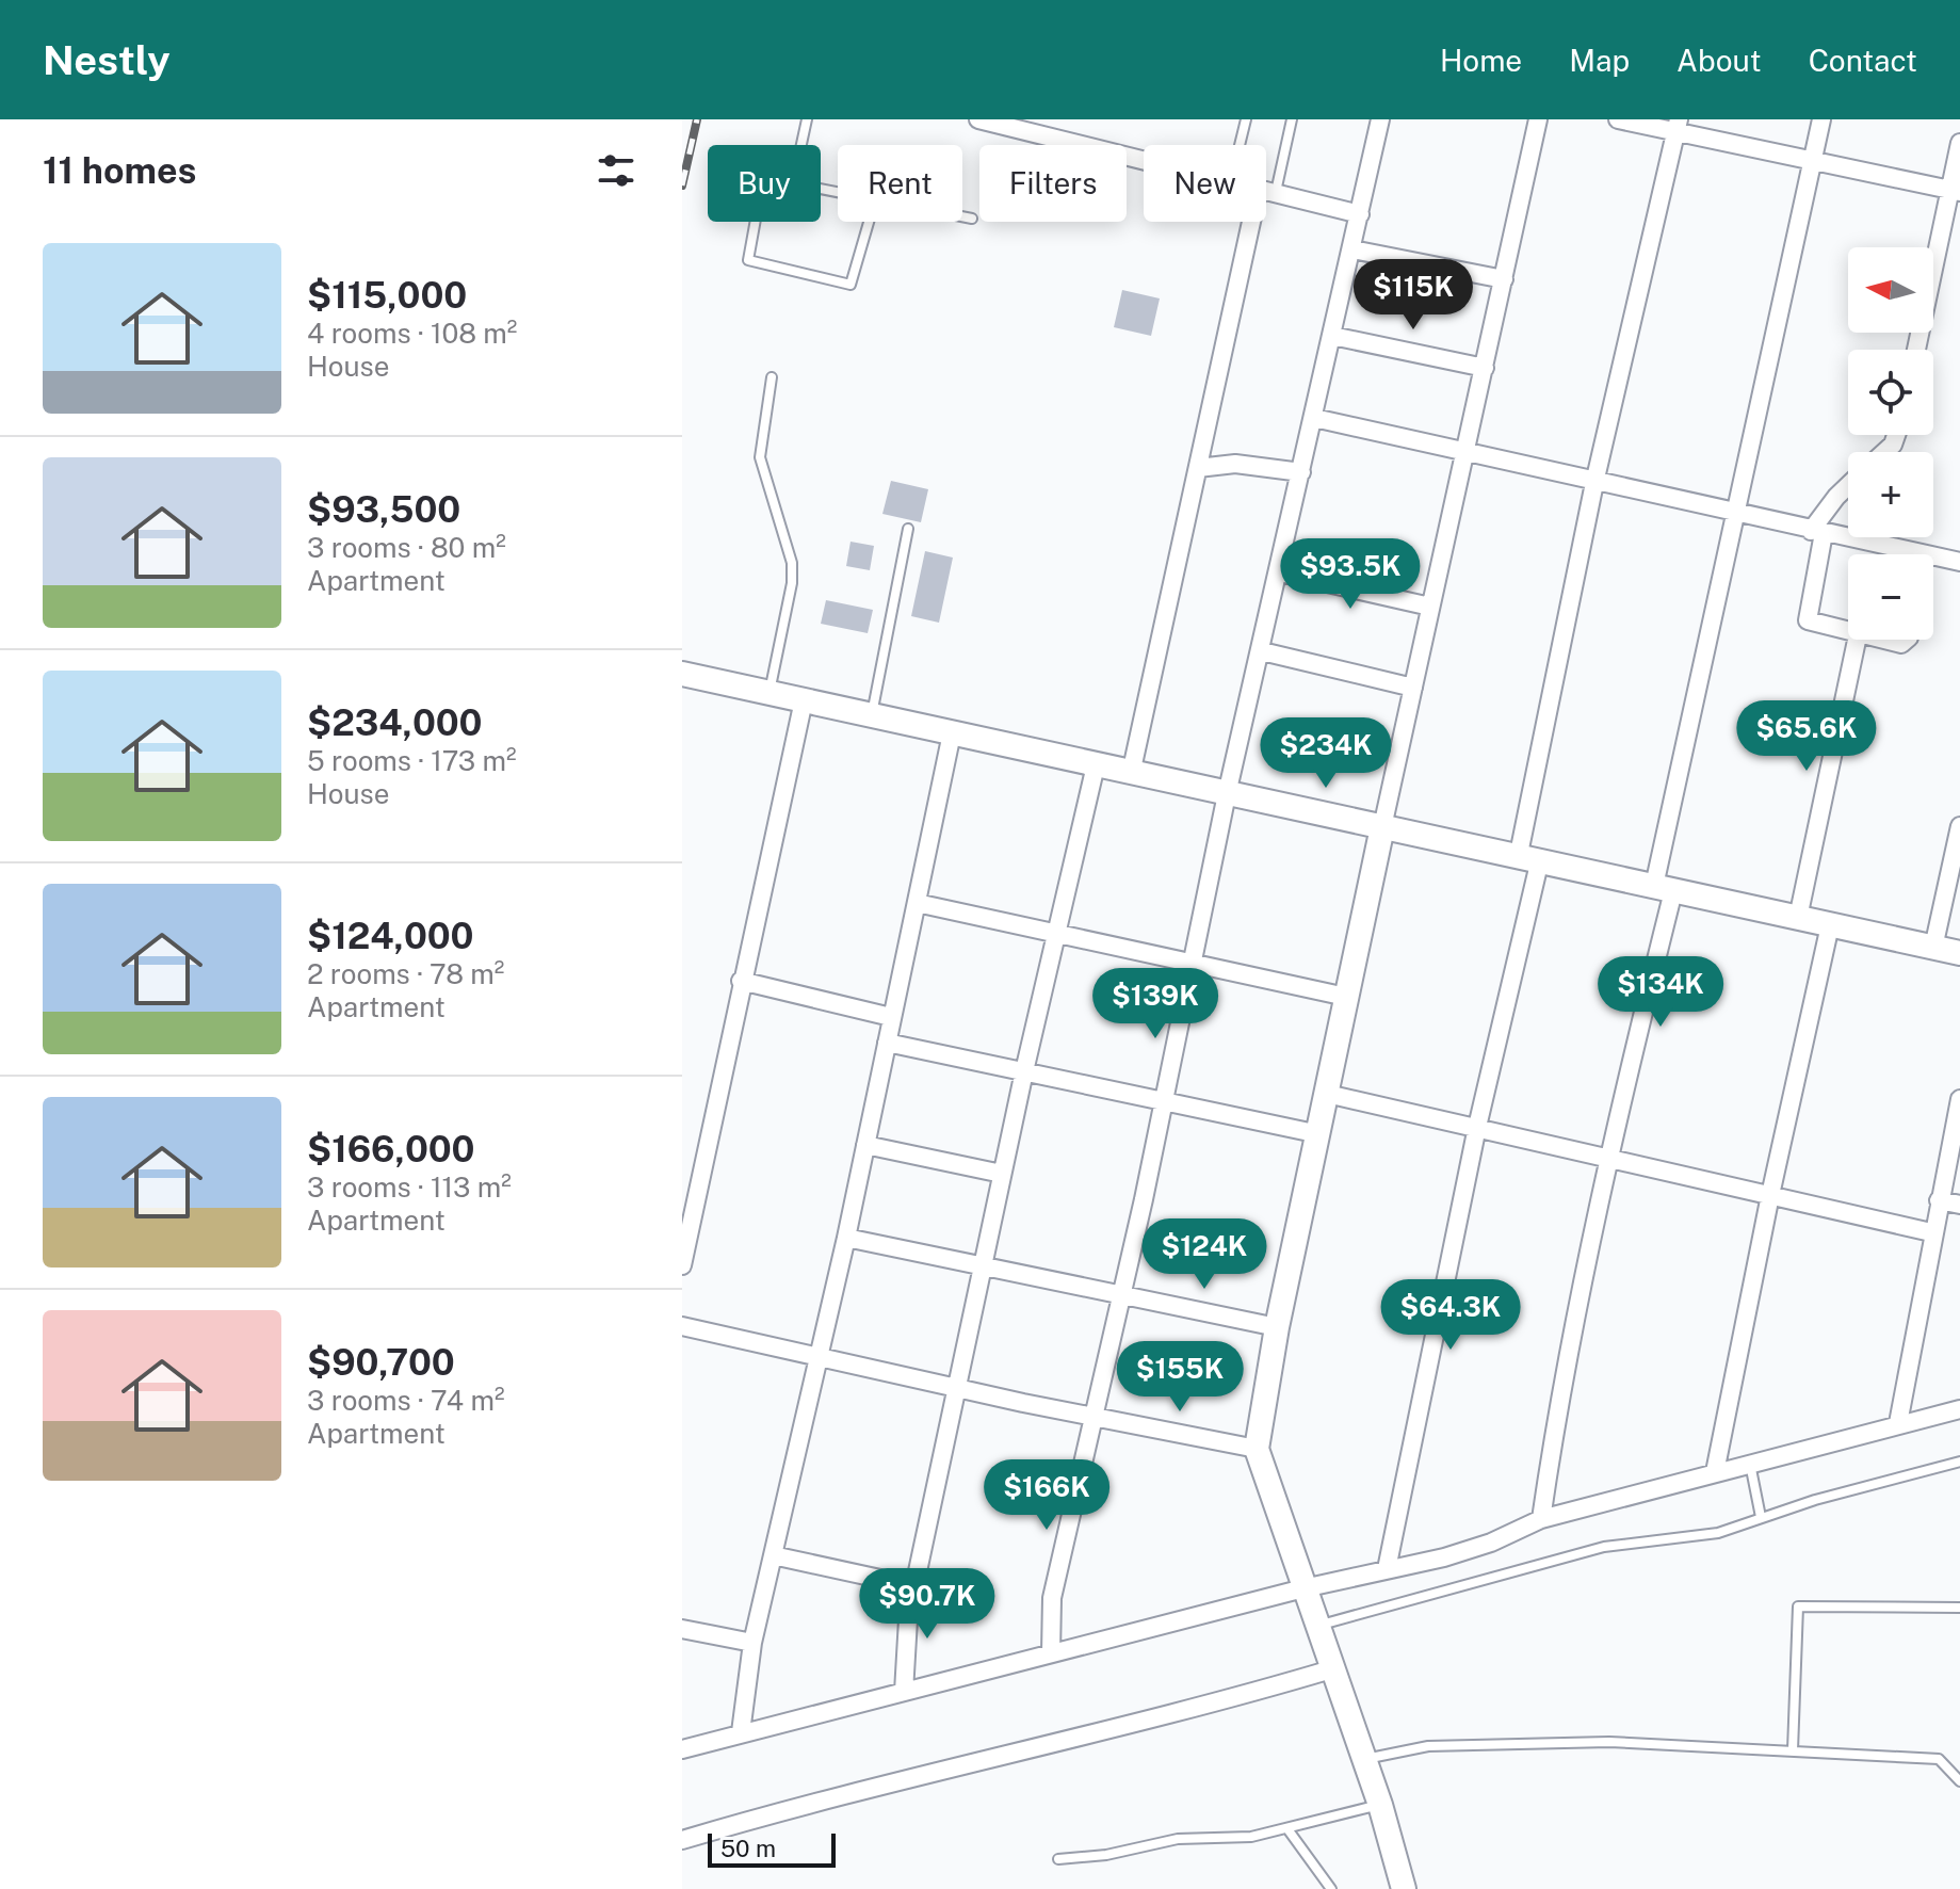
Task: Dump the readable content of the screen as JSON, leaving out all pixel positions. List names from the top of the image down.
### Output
{
  "scale_bar": "50 m",
  "north": "left",
  "page": {
    "header": "Nestly",
    "nav": [
      "Home",
      "Map",
      "About",
      "Contact"
    ],
    "heading": "11 homes",
    "chip": [
      "Buy",
      "Rent",
      "Filters",
      "New"
    ],
    "list": [
      {
        "name": "$115,000",
        "note": "4 rooms · 108 m² · House"
      },
      {
        "name": "$93,500",
        "note": "3 rooms · 80 m² · Apartment"
      },
      {
        "name": "$234,000",
        "note": "5 rooms · 173 m² · House"
      },
      {
        "name": "$124,000",
        "note": "2 rooms · 78 m² · Apartment"
      },
      {
        "name": "$166,000",
        "note": "3 rooms · 113 m² · Apartment"
      },
      {
        "name": "$90,700",
        "note": "3 rooms · 74 m² · Apartment"
      }
    ],
    "map_buttons": ["+", "−"],
    "price": [
      "$115K",
      "$93.5K",
      "$65.6K",
      "$234K",
      "$134K",
      "$139K",
      "$124K",
      "$64.3K",
      "$155K",
      "$166K",
      "$90.7K"
    ],
    "scale": "50 m"
  }
}
